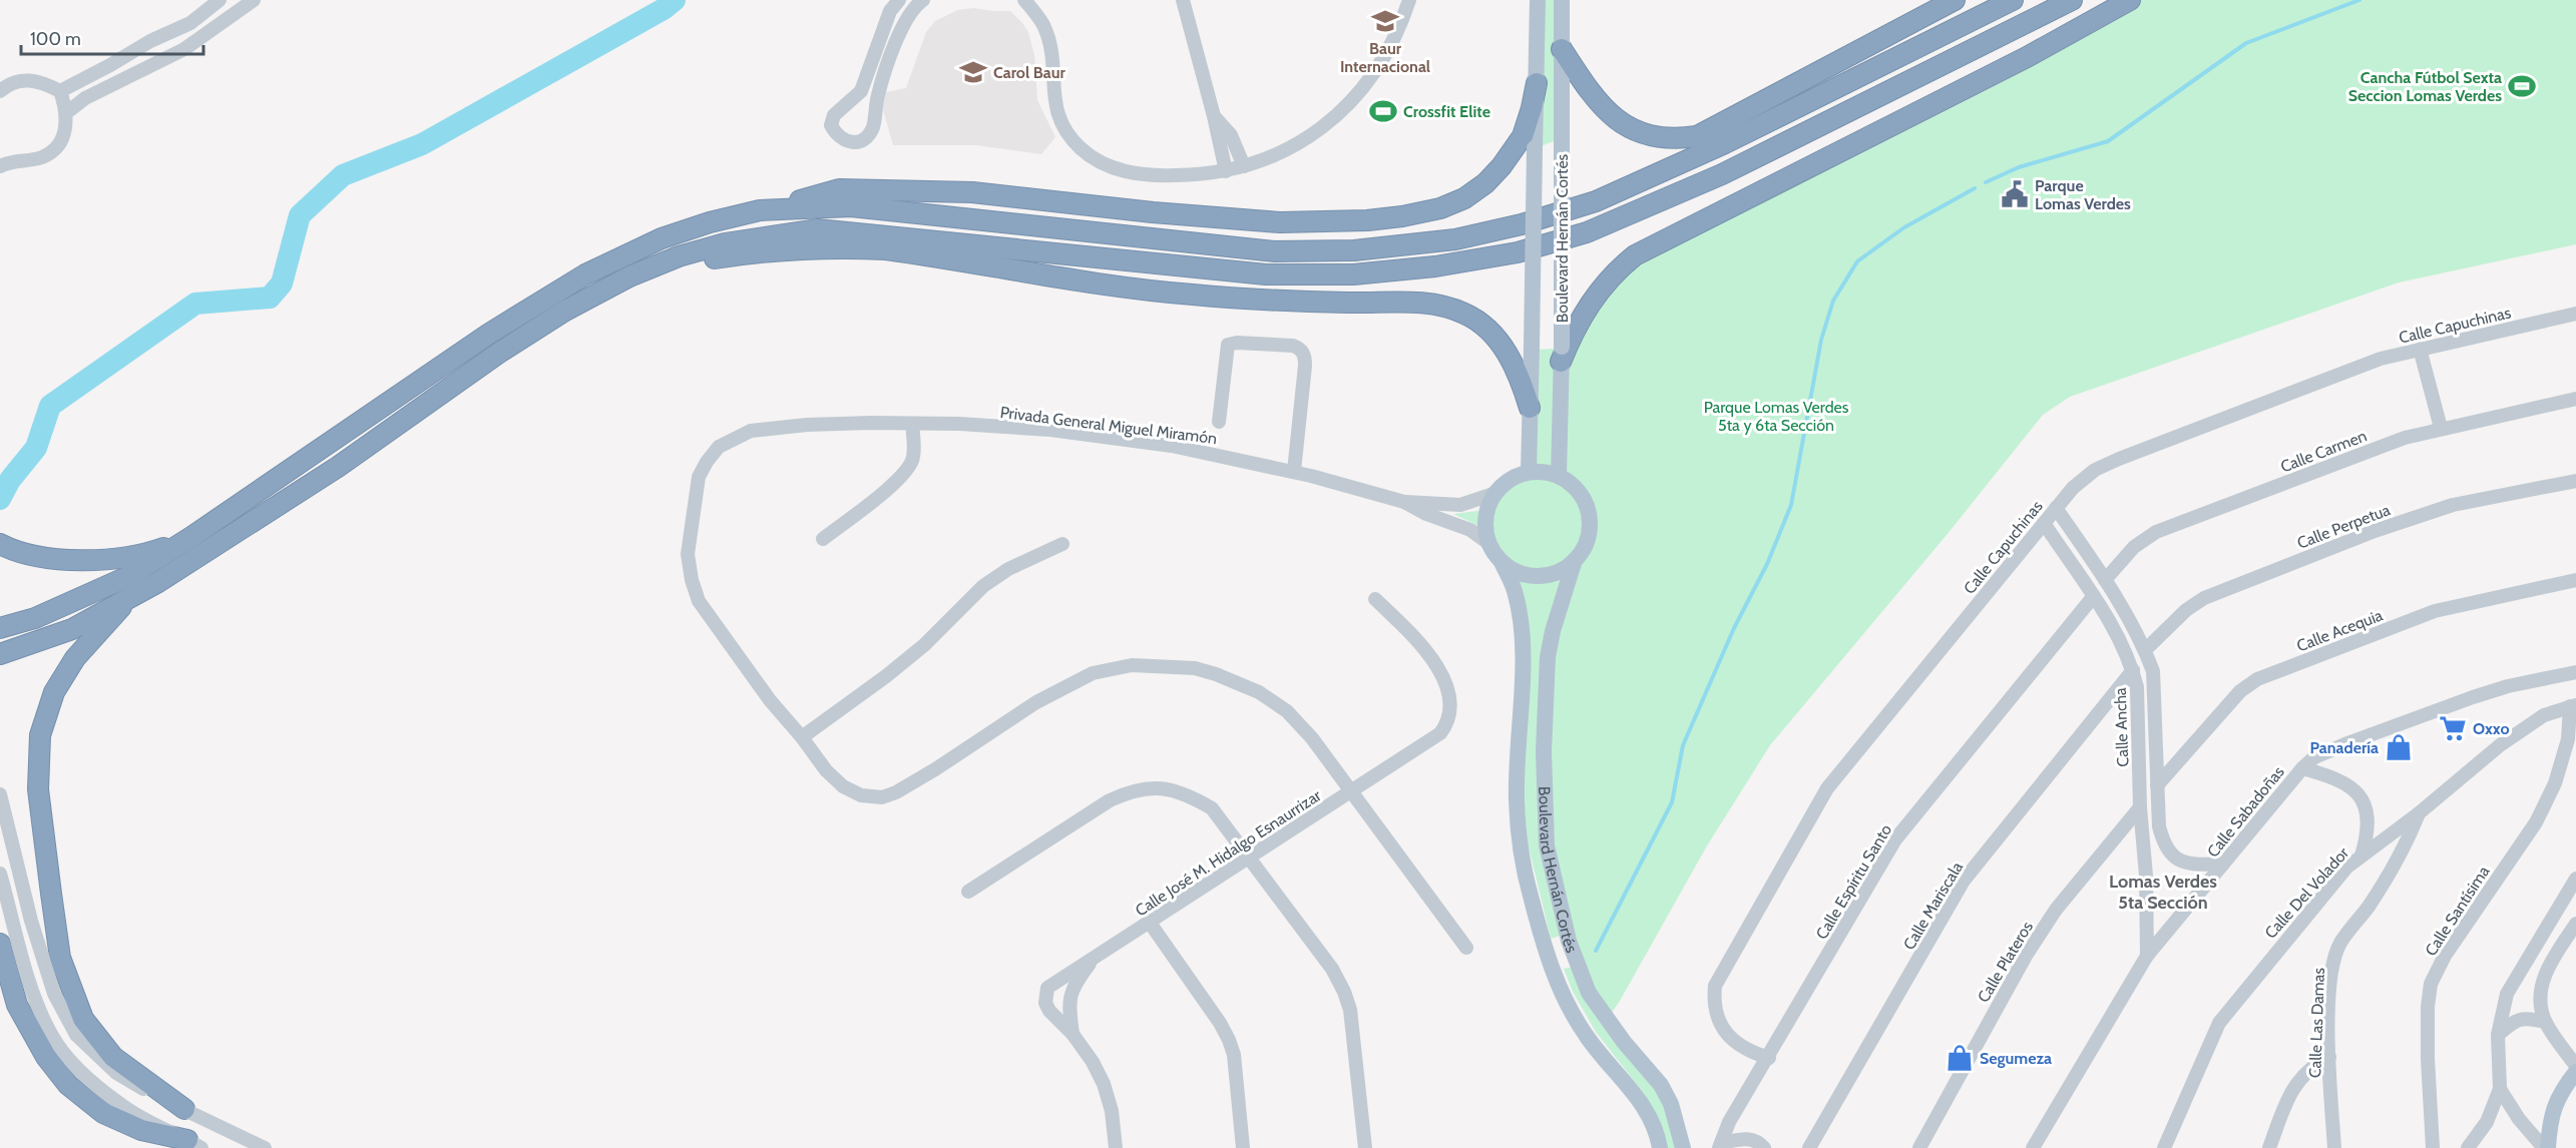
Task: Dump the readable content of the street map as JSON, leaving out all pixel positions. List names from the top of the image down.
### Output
{
  "streets": {
    "main road": ["Boulevard Hernán Cortés"],
    "street": [
      "Calle Capuchinas",
      "Privada General Miguel Miramón",
      "Calle Carmen",
      "Calle Perpetua",
      "Calle Acequia",
      "Calle Ancha",
      "Calle Sabadoñas",
      "Calle José M. Hidalgo Esnaurrizar",
      "Calle Espíritu Santo",
      "Calle Del Volador",
      "Calle Mariscala",
      "Calle Santísima",
      "Calle Plateros",
      "Calle Las Damas"
    ]
  },
  "crossings": [
    ["Boulevard Hernán Cortés", "Privada General Miguel Miramón"],
    ["Calle Capuchinas", "Calle Ancha"],
    ["Calle Capuchinas", "Calle Espíritu Santo"],
    ["Privada General Miguel Miramón", "Calle José M. Hidalgo Esnaurrizar"],
    ["Calle Carmen", "Calle Ancha"],
    ["Calle Perpetua", "Calle Ancha"],
    ["Calle Acequia", "Calle Ancha"],
    ["Calle Ancha", "Calle Sabadoñas"],
    ["Calle Ancha", "Calle Espíritu Santo"],
    ["Calle Ancha", "Calle Mariscala"],
    ["Calle Ancha", "Calle Plateros"],
    ["Calle Del Volador", "Calle Santísima"],
    ["Calle Del Volador", "Calle Las Damas"]
  ],
  "districts": ["Lomas Verdes 5ta Sección"],
  "parks": ["Parque Lomas Verdes 5ta y 6ta Sección"],
  "places": {
    "school or university": ["Baur Internacional", "Carol Baur"],
    "sports": ["Cancha Fútbol Sexta Seccion Lomas Verdes", "Crossfit Elite"],
    "public building": ["Parque Lomas Verdes"],
    "supermarket": ["Oxxo"],
    "shop": ["Panadería", "Segumeza"]
  },
  "scale_bar": "100 m"
}
